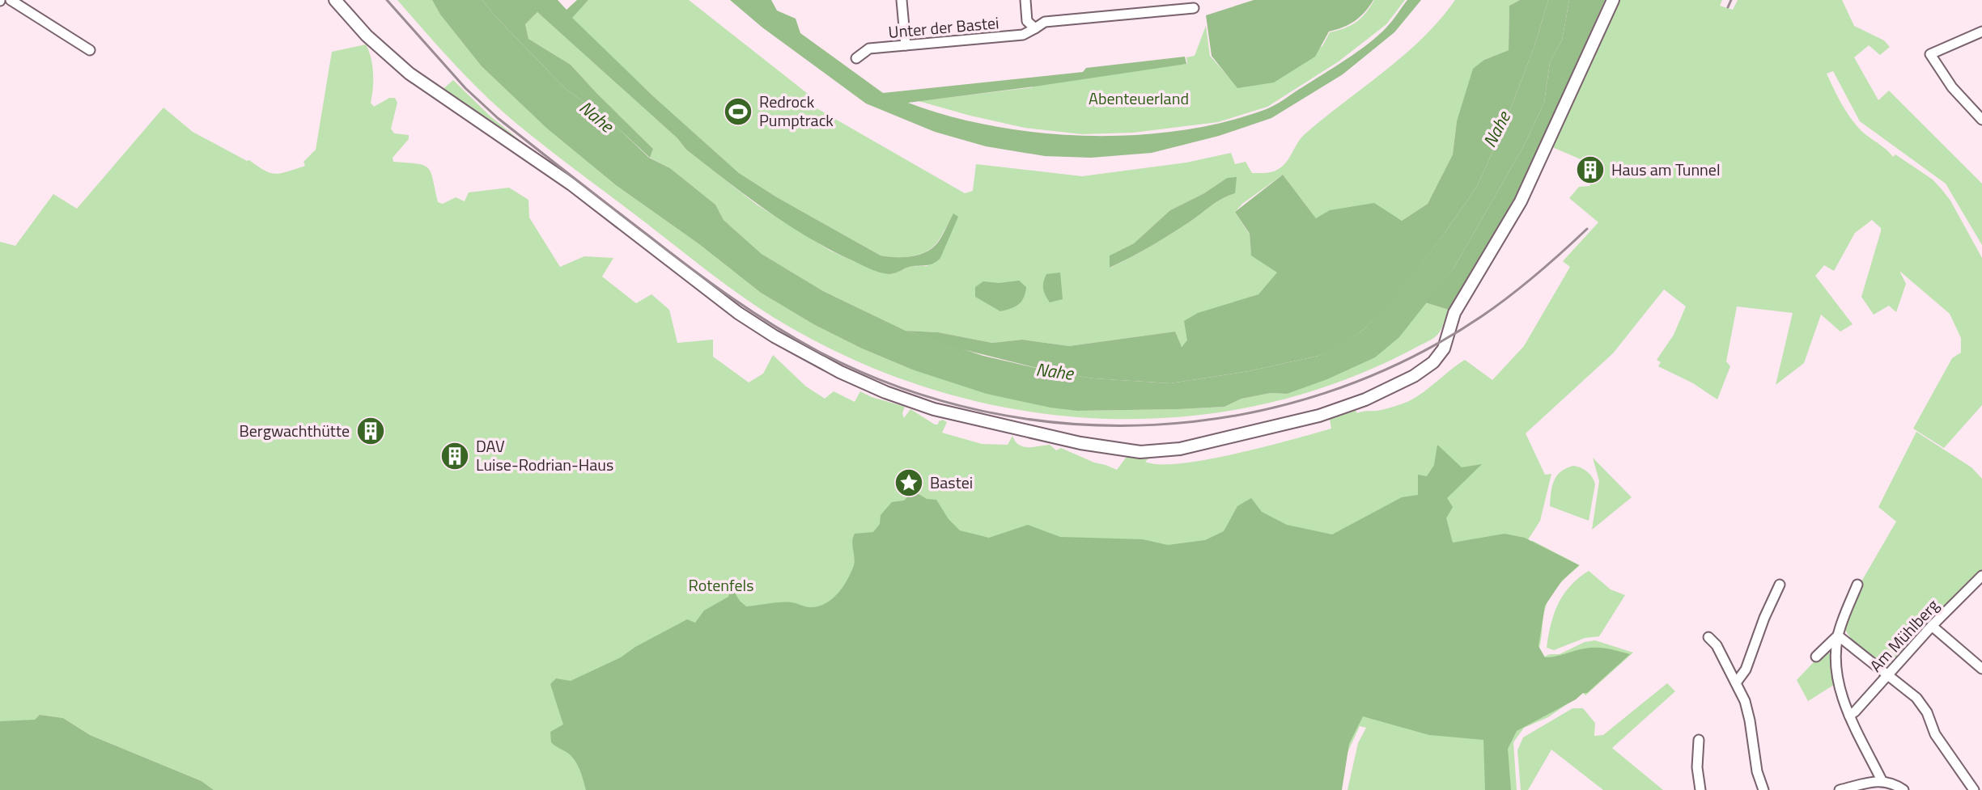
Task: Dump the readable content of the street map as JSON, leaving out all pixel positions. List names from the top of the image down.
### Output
{
  "streets": {
    "street": ["Unter der Bastei", "Am Mühlberg"]
  },
  "water": ["Nahe"],
  "parks": ["Abenteuerland", "Rotenfels"],
  "places": {
    "sports": ["Redrock Pumptrack"],
    "building": ["Haus am Tunnel", "Bergwachthütte", "DAV Luise-Rodrian-Haus"],
    "place": ["Bastei"]
  }
}
